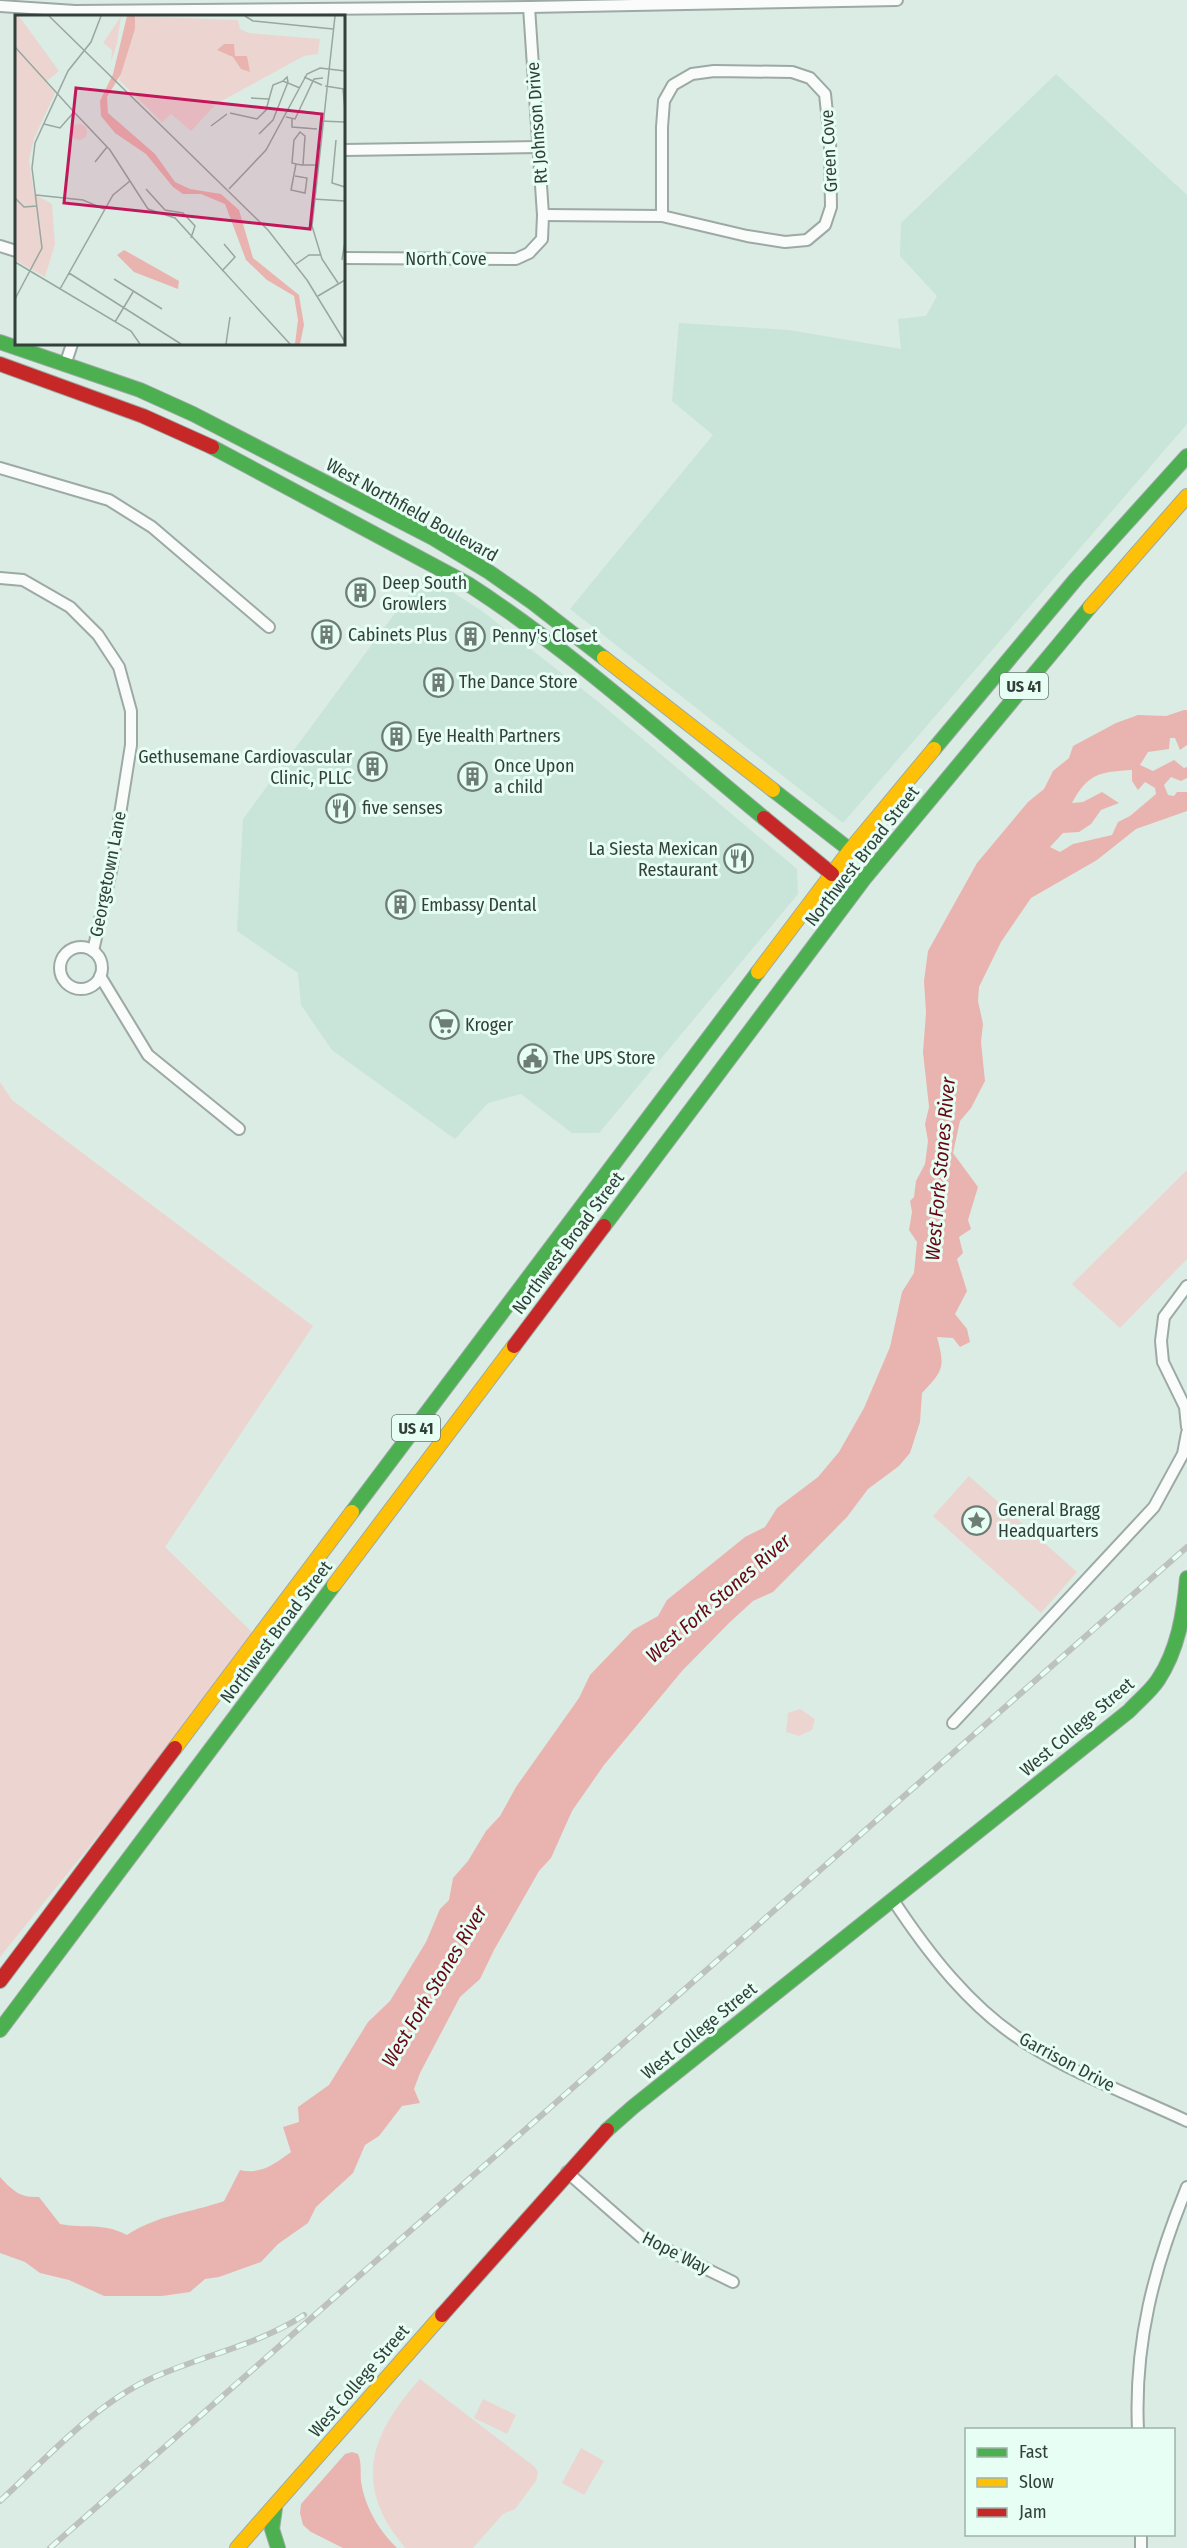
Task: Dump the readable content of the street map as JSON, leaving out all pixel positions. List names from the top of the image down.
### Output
{
  "streets": {
    "main road": [
      "West Northfield Boulevard",
      "US 41",
      "Northwest Broad Street",
      "West College Street"
    ],
    "street": [
      "Rt Johnson Drive",
      "Green Cove",
      "North Cove",
      "Georgetown Lane",
      "Garrison Drive",
      "Hope Way"
    ]
  },
  "crossings": [
    ["Rt Johnson Drive", "Green Cove"],
    ["Rt Johnson Drive", "North Cove"],
    ["West Northfield Boulevard", "Northwest Broad Street"],
    ["West College Street", "Garrison Drive"],
    ["West College Street", "Hope Way"]
  ],
  "water": ["West Fork Stones River"],
  "places": {
    "building": [
      "Deep South Growlers",
      "Cabinets Plus",
      "Penny's Closet",
      "The Dance Store",
      "Eye Health Partners",
      "Gethusemane Cardiovascular Clinic, PLLC",
      "Once Upon a child",
      "Embassy Dental"
    ],
    "restaurant": ["five senses", "La Siesta Mexican Restaurant"],
    "supermarket": ["Kroger"],
    "public building": ["The UPS Store"],
    "place": ["General Bragg Headquarters"]
  },
  "legend": ["Fast", "Slow", "Jam"]
}
